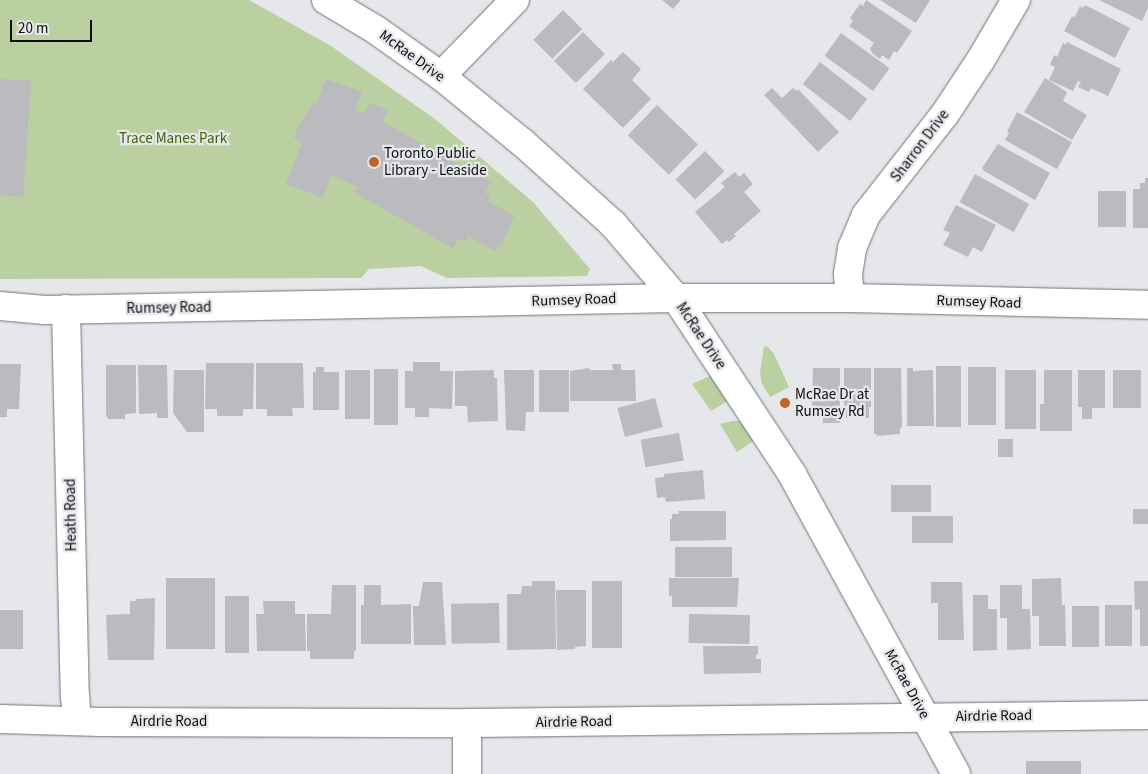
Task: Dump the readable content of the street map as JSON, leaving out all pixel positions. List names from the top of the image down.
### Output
{
  "streets": {
    "street": [
      "McRae Drive",
      "Sharron Drive",
      "Rumsey Road",
      "Heath Road",
      "Airdrie Road"
    ]
  },
  "crossings": [
    ["McRae Drive", "Rumsey Road"],
    ["McRae Drive", "Airdrie Road"],
    ["Sharron Drive", "Rumsey Road"],
    ["Rumsey Road", "Heath Road"],
    ["Heath Road", "Airdrie Road"]
  ],
  "parks": ["Trace Manes Park"],
  "places": ["Toronto Public Library - Leaside", "McRae Dr at Rumsey Rd"],
  "scale_bar": "20 m"
}
